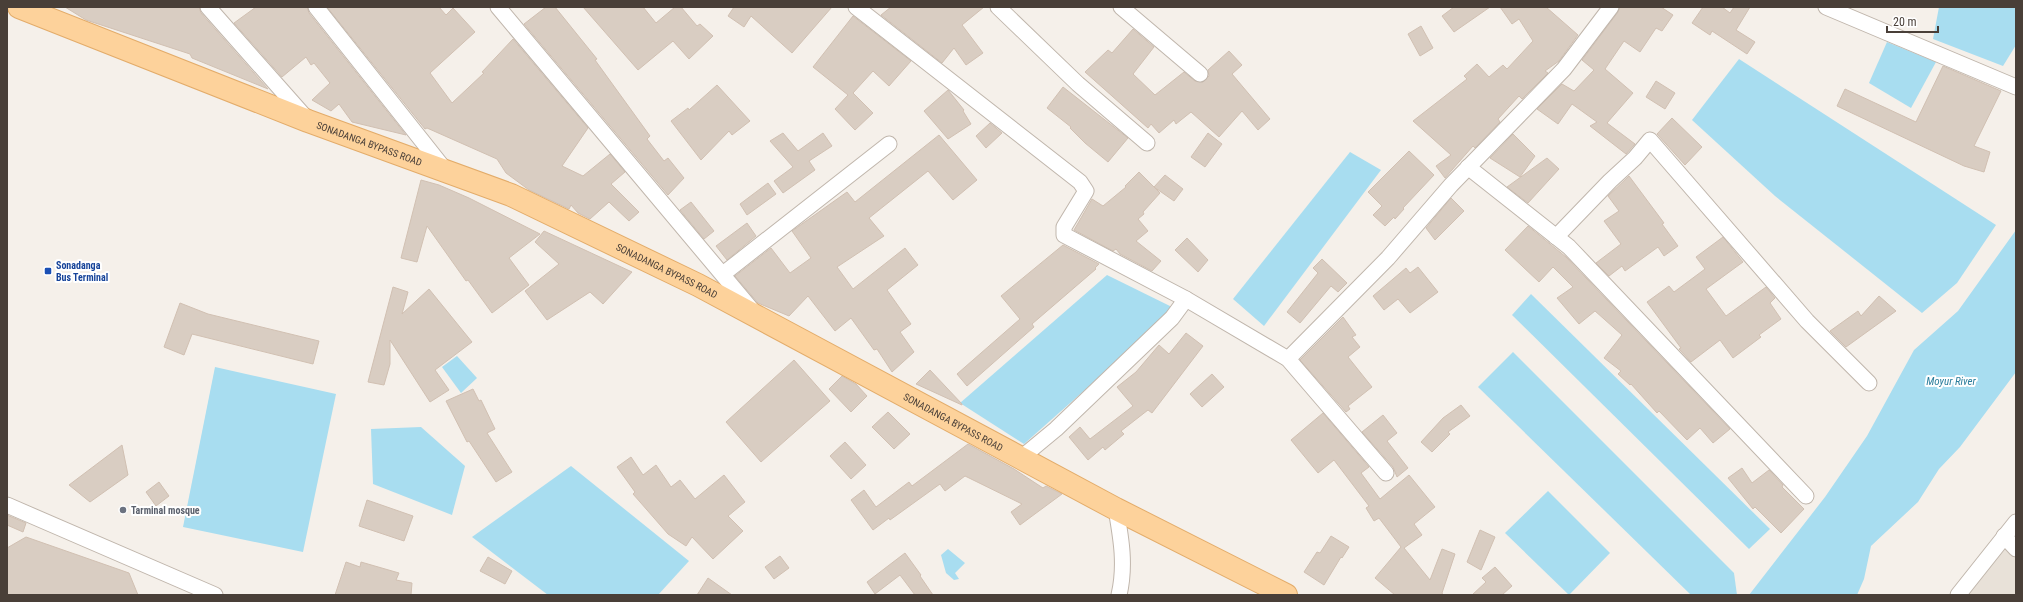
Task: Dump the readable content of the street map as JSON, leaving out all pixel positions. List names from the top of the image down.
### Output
{
  "streets": {
    "main road": ["SONADANGA BYPASS ROAD"]
  },
  "water": ["Moyur River"],
  "places": {
    "transit": ["Sonadanga Bus Terminal"],
    "other": ["Tarminal mosque"]
  },
  "scale_bar": "20 m"
}
